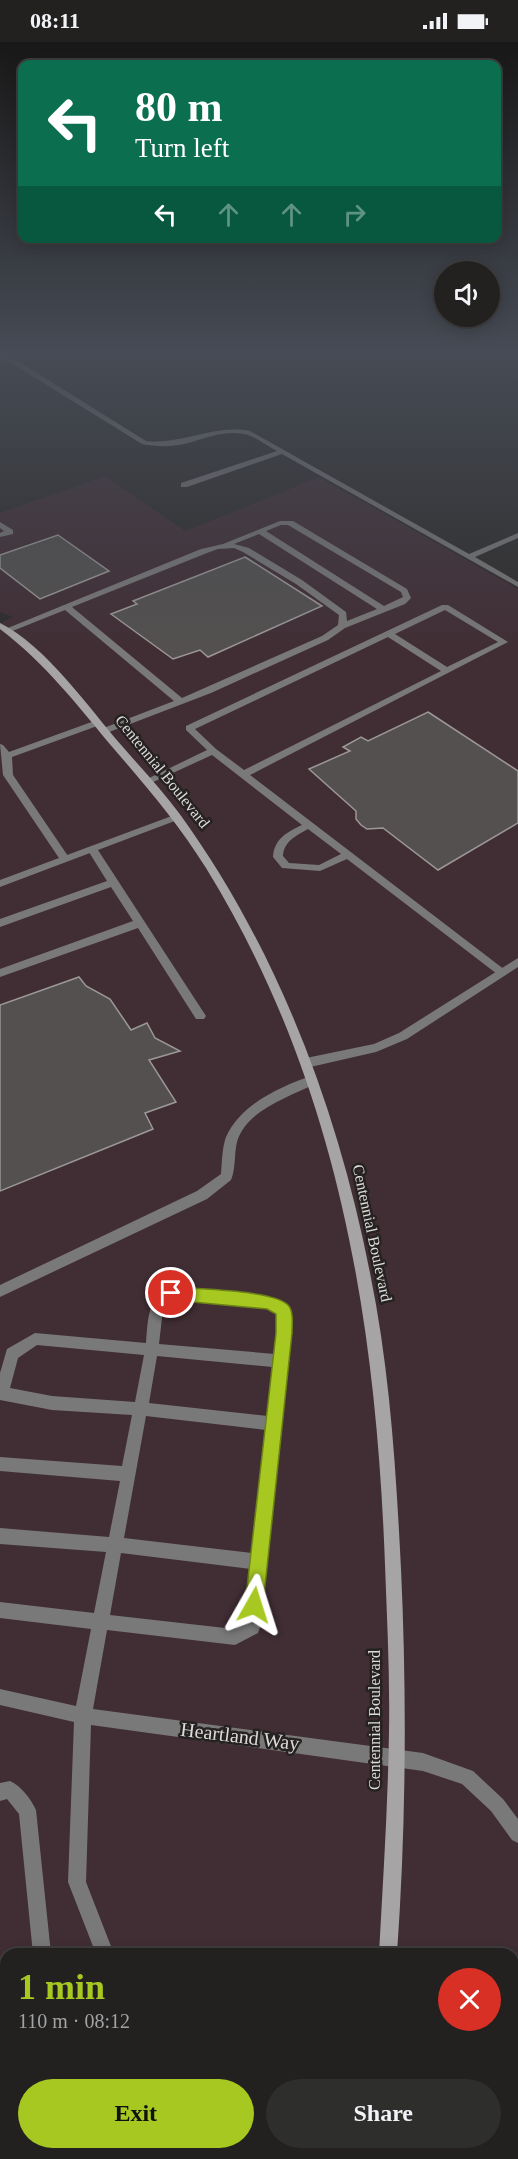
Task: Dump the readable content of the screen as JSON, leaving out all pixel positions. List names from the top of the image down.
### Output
{
  "streets": {
    "street": ["Centennial Boulevard", "Heartland Way"]
  },
  "crossings": [
    ["Centennial Boulevard", "Heartland Way"]
  ],
  "page": {
    "status": "08:11",
    "turn": ["80 m", "Turn left"],
    "heading": ["1 min", "110 m · 08:12"],
    "buttons": ["Exit", "Share"]
  }
}
